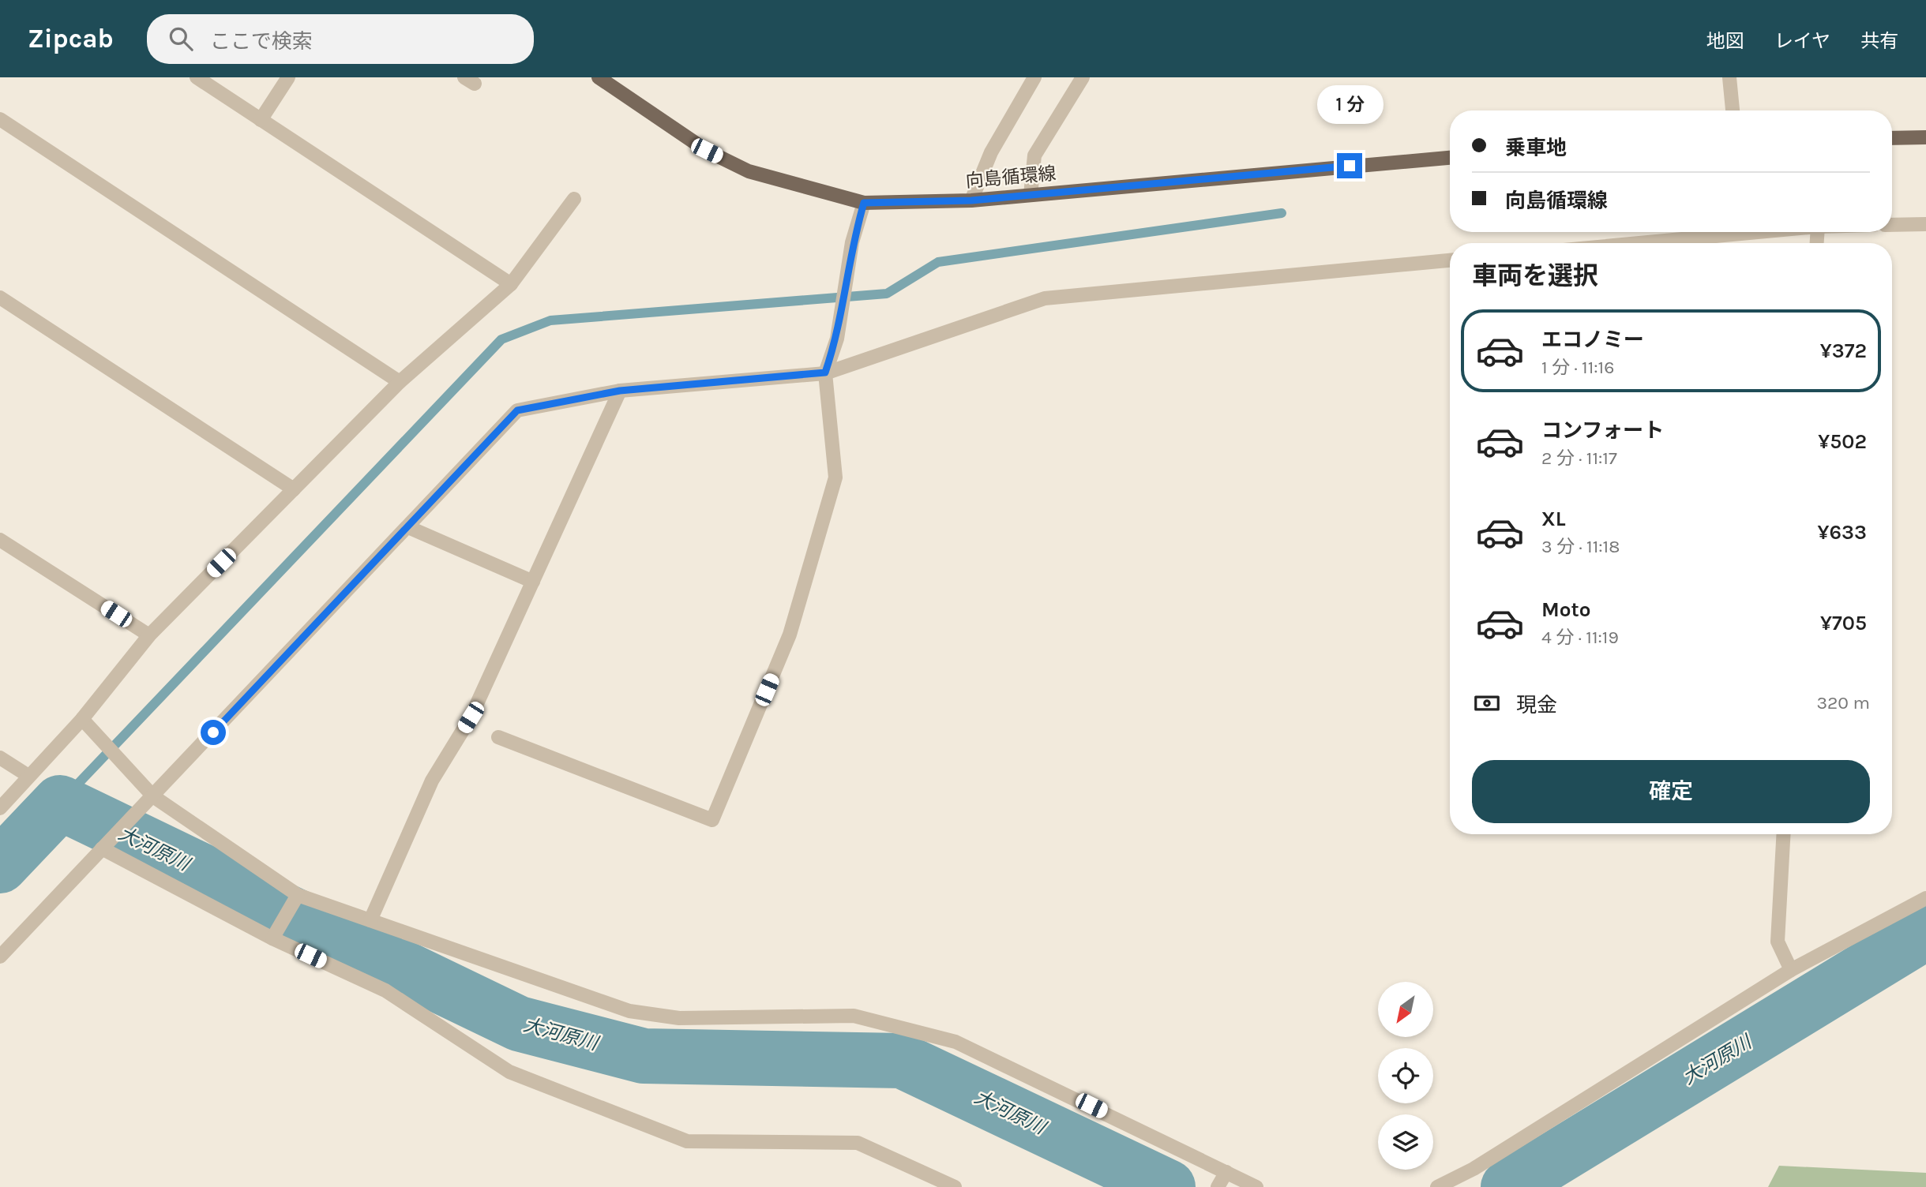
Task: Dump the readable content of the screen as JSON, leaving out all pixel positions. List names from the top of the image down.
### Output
{
  "streets": {
    "main road": ["向島循環線"]
  },
  "water": ["大河原川"],
  "north": "bottom left",
  "page": {
    "header": "Zipcab",
    "search": "ここで検索",
    "nav": ["地図", "レイヤ", "共有"],
    "bubble": "1 分",
    "banner": ["乗車地", "向島循環線"],
    "heading": "車両を選択",
    "list": [
      {
        "name": "エコノミー",
        "note": "1 分 · 11:16",
        "value": "¥372"
      },
      {
        "name": "コンフォート",
        "note": "2 分 · 11:17",
        "value": "¥502"
      },
      {
        "name": "XL",
        "note": "3 分 · 11:18",
        "value": "¥633"
      },
      {
        "name": "Moto",
        "note": "4 分 · 11:19",
        "value": "¥705"
      }
    ],
    "pay": ["現金", "320 m"],
    "buttons": "確定"
  }
}
